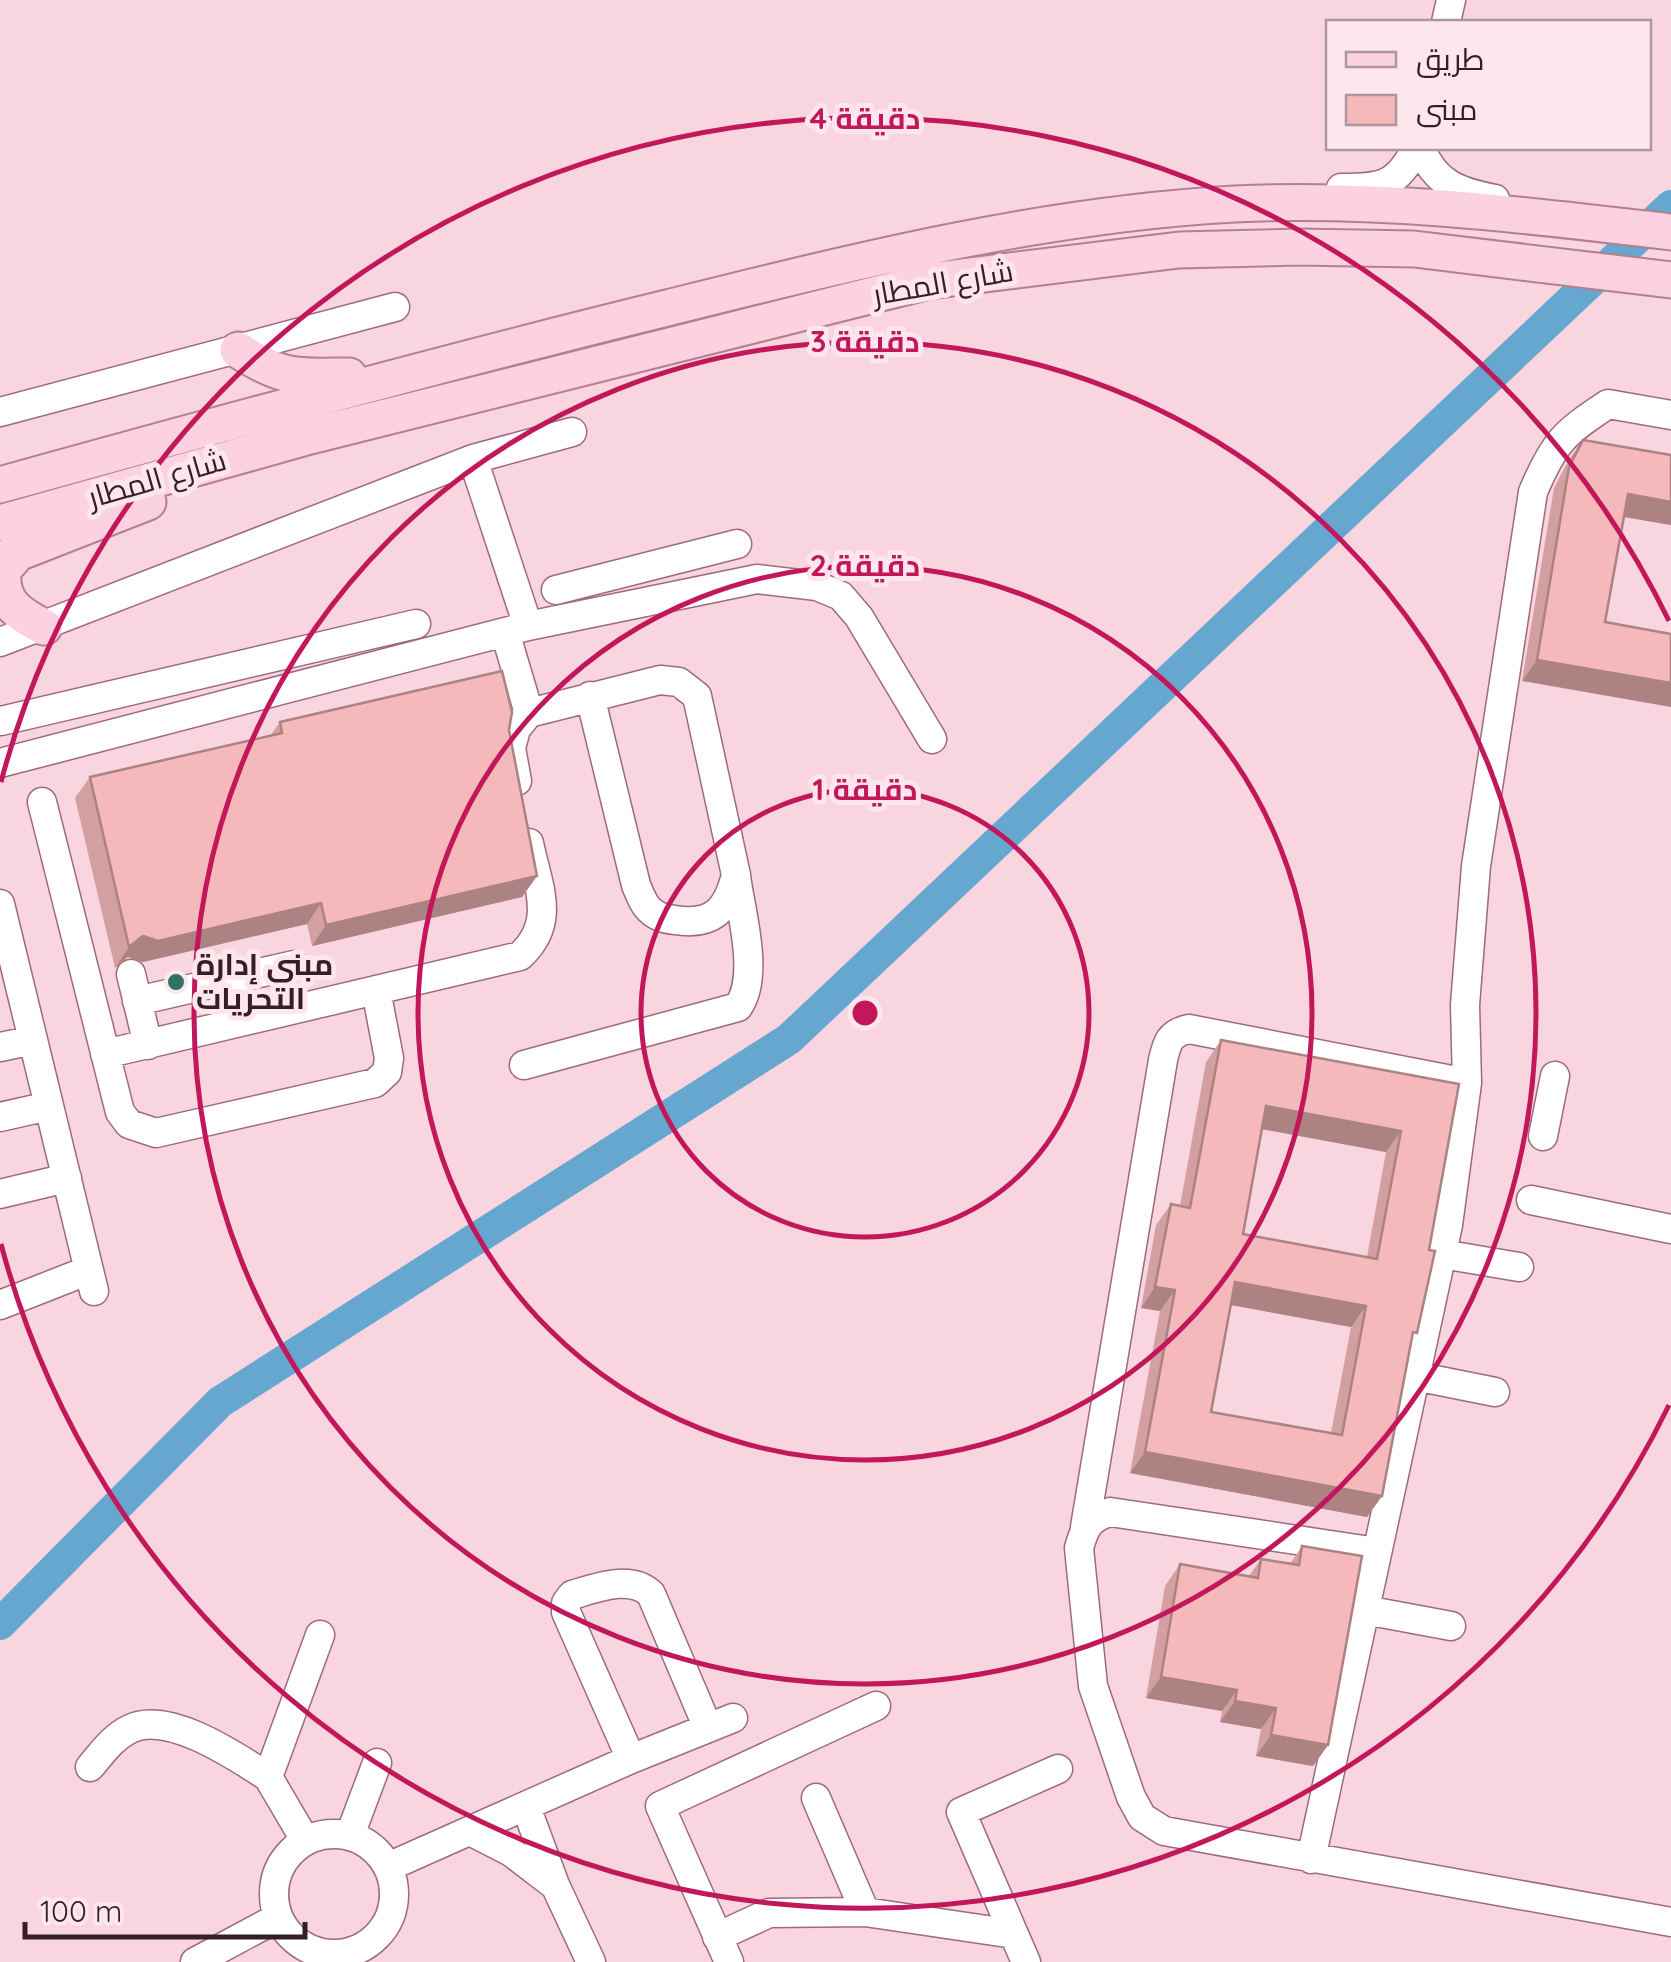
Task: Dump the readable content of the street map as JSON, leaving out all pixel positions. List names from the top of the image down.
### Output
{
  "streets": {
    "main road": ["شارع المطار"]
  },
  "places": ["مبنى إدارة التحريات"],
  "legend": ["طريق", "مبنى"],
  "scale_bar": "100 m",
  "rings": [
    "4 دقيقة",
    "3 دقيقة",
    "2 دقيقة",
    "1 دقيقة"
  ]
}
